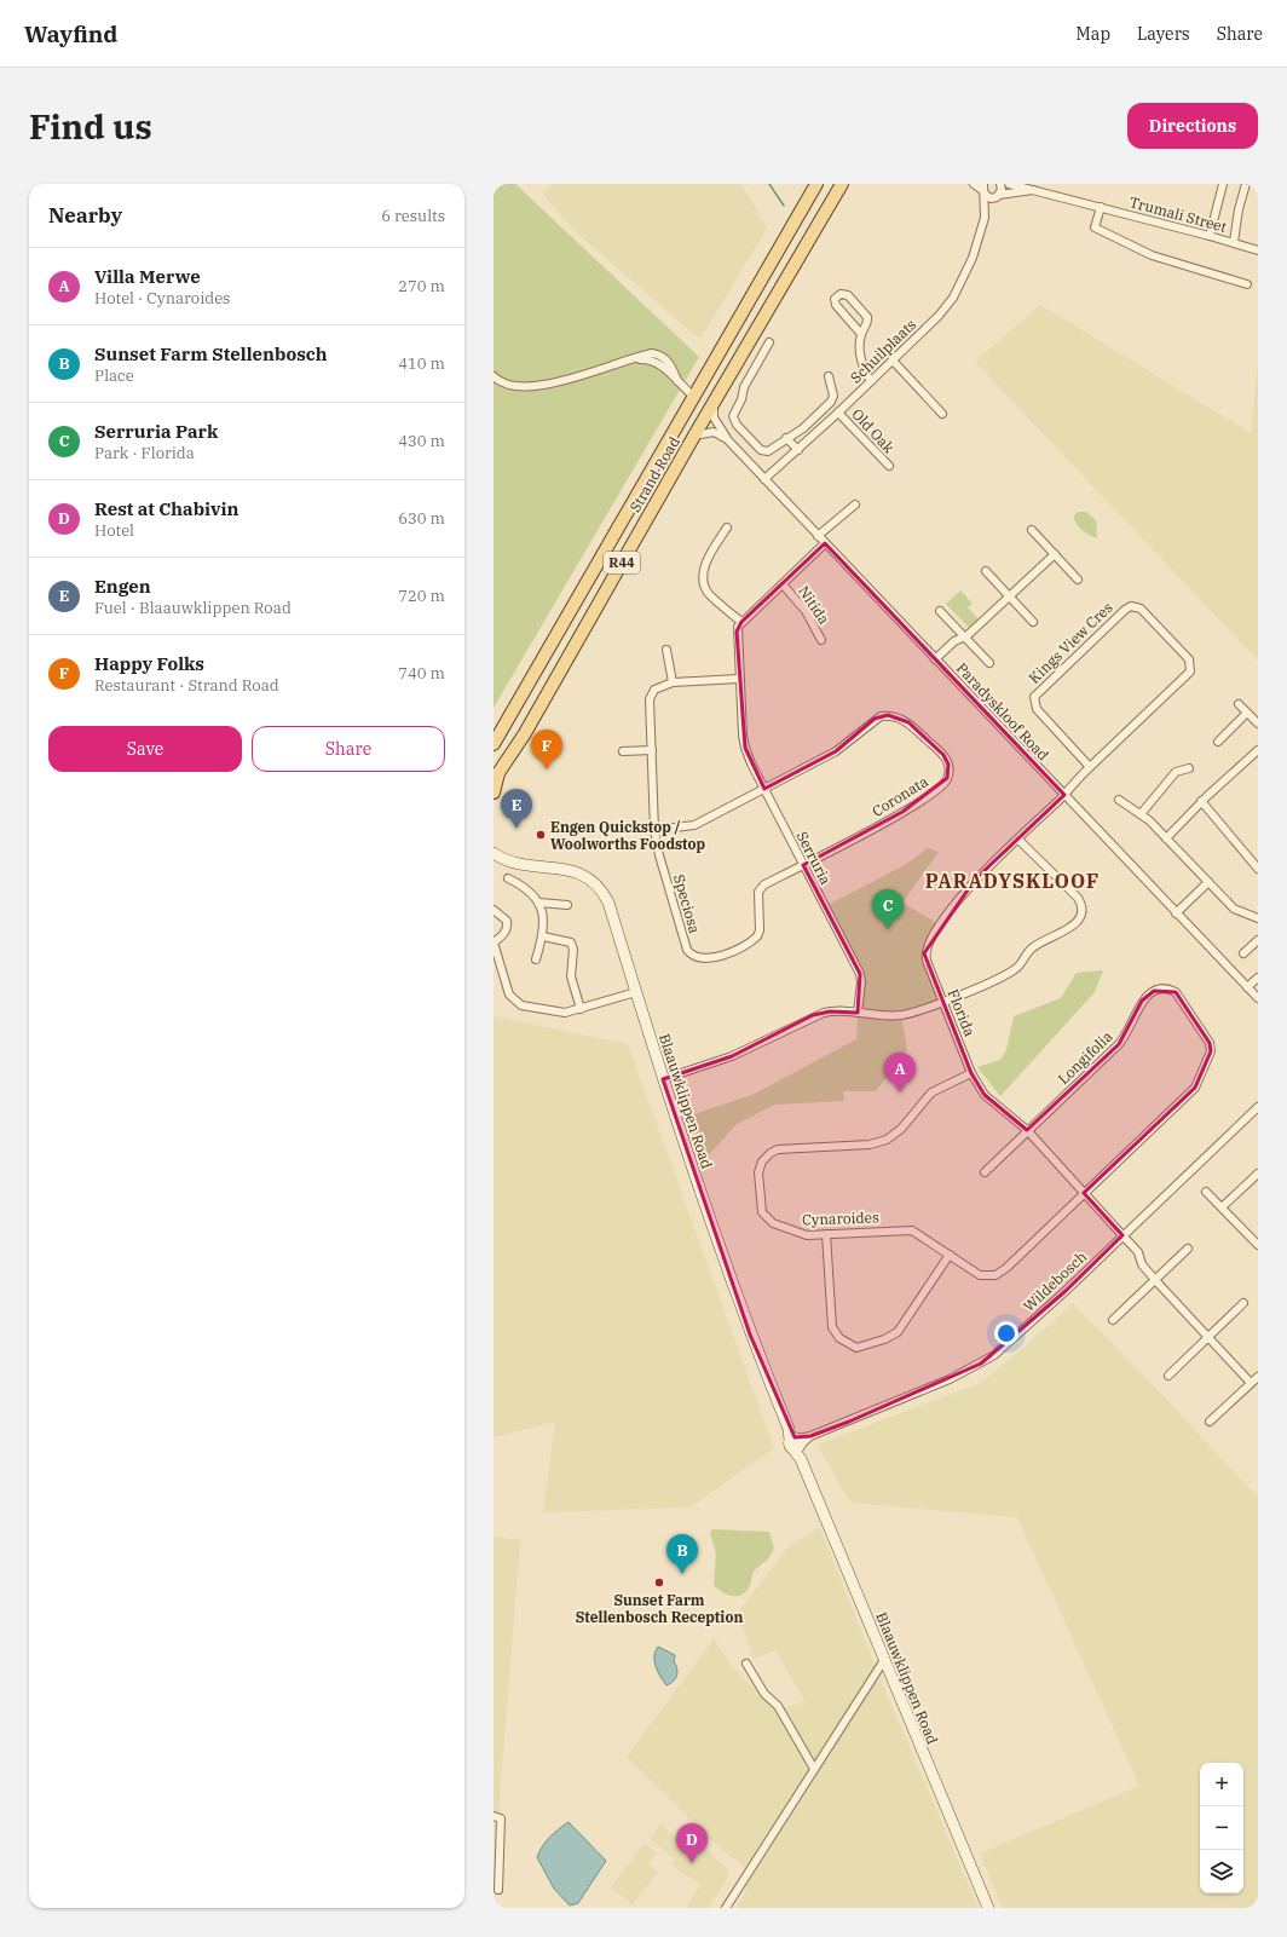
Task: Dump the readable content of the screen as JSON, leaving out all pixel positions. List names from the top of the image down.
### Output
{
  "streets": {
    "main road": ["Strand Road", "R44"],
    "street": [
      "Trumali Street",
      "Schuilplaats",
      "Old Oak",
      "Nitida",
      "Kings View Cres",
      "Paradyskloof Road",
      "Coronata",
      "Serruria",
      "Speciosa",
      "Florida",
      "Longifolia",
      "Blaauwklippen Road",
      "Cynaroides",
      "Wildebosch"
    ]
  },
  "crossings": [
    ["Trumali Street", "Schuilplaats"],
    ["Schuilplaats", "Old Oak"],
    ["Schuilplaats", "Paradyskloof Road"],
    ["Strand Road", "Paradyskloof Road"],
    ["Kings View Cres", "Paradyskloof Road"],
    ["Kings View Cres", "Florida"],
    ["Paradyskloof Road", "Florida"],
    ["Coronata", "Serruria"],
    ["Coronata", "Speciosa"],
    ["Serruria", "Speciosa"],
    ["Florida", "Longifolia"],
    ["Florida", "Cynaroides"],
    ["Florida", "Wildebosch"],
    ["Longifolia", "Cynaroides"],
    ["Blaauwklippen Road", "Wildebosch"]
  ],
  "districts": ["PARADYSKLOOF"],
  "places": ["Engen Quickstop / Woolworths Foodstop", "Sunset Farm Stellenbosch Reception"],
  "page": {
    "header": "Wayfind",
    "nav": ["Map", "Layers", "Share"],
    "buttons": [
      "Directions",
      ["Save", "Share"]
    ],
    "title": "Find us",
    "heading": ["Nearby", "6 results"],
    "list": [
      {
        "mark": "A",
        "name": "Villa Merwe",
        "note": "Hotel · Cynaroides",
        "value": "270 m"
      },
      {
        "mark": "B",
        "name": "Sunset Farm Stellenbosch",
        "note": "Place",
        "value": "410 m"
      },
      {
        "mark": "C",
        "name": "Serruria Park",
        "note": "Park · Florida",
        "value": "430 m"
      },
      {
        "mark": "D",
        "name": "Rest at Chabivin",
        "note": "Hotel",
        "value": "630 m"
      },
      {
        "mark": "E",
        "name": "Engen",
        "note": "Fuel · Blaauwklippen Road",
        "value": "720 m"
      },
      {
        "mark": "F",
        "name": "Happy Folks",
        "note": "Restaurant · Strand Road",
        "value": "740 m"
      }
    ],
    "pins": [
      "F",
      "E",
      "C",
      "A",
      "B",
      "D"
    ],
    "map_buttons": ["+", "−"]
  }
}
